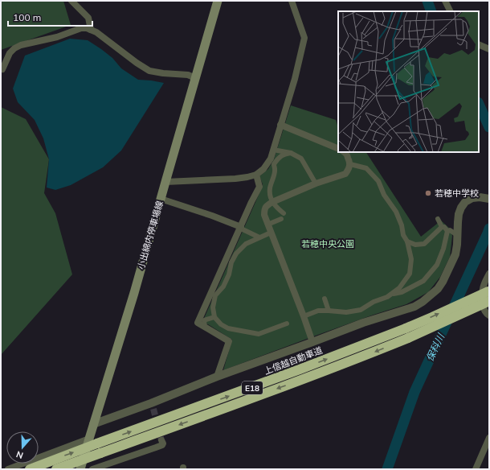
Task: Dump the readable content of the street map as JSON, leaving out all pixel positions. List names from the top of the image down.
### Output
{
  "streets": {
    "highway": ["上信越自動車道", "E18"],
    "main road": ["小出綿内停車場線"]
  },
  "crossings": [
    ["小出綿内停車場線", "上信越自動車道"]
  ],
  "water": ["保科川"],
  "parks": ["若穂中央公園"],
  "places": ["若穂中学校"],
  "scale_bar": "100 m",
  "north": "bottom"
}
